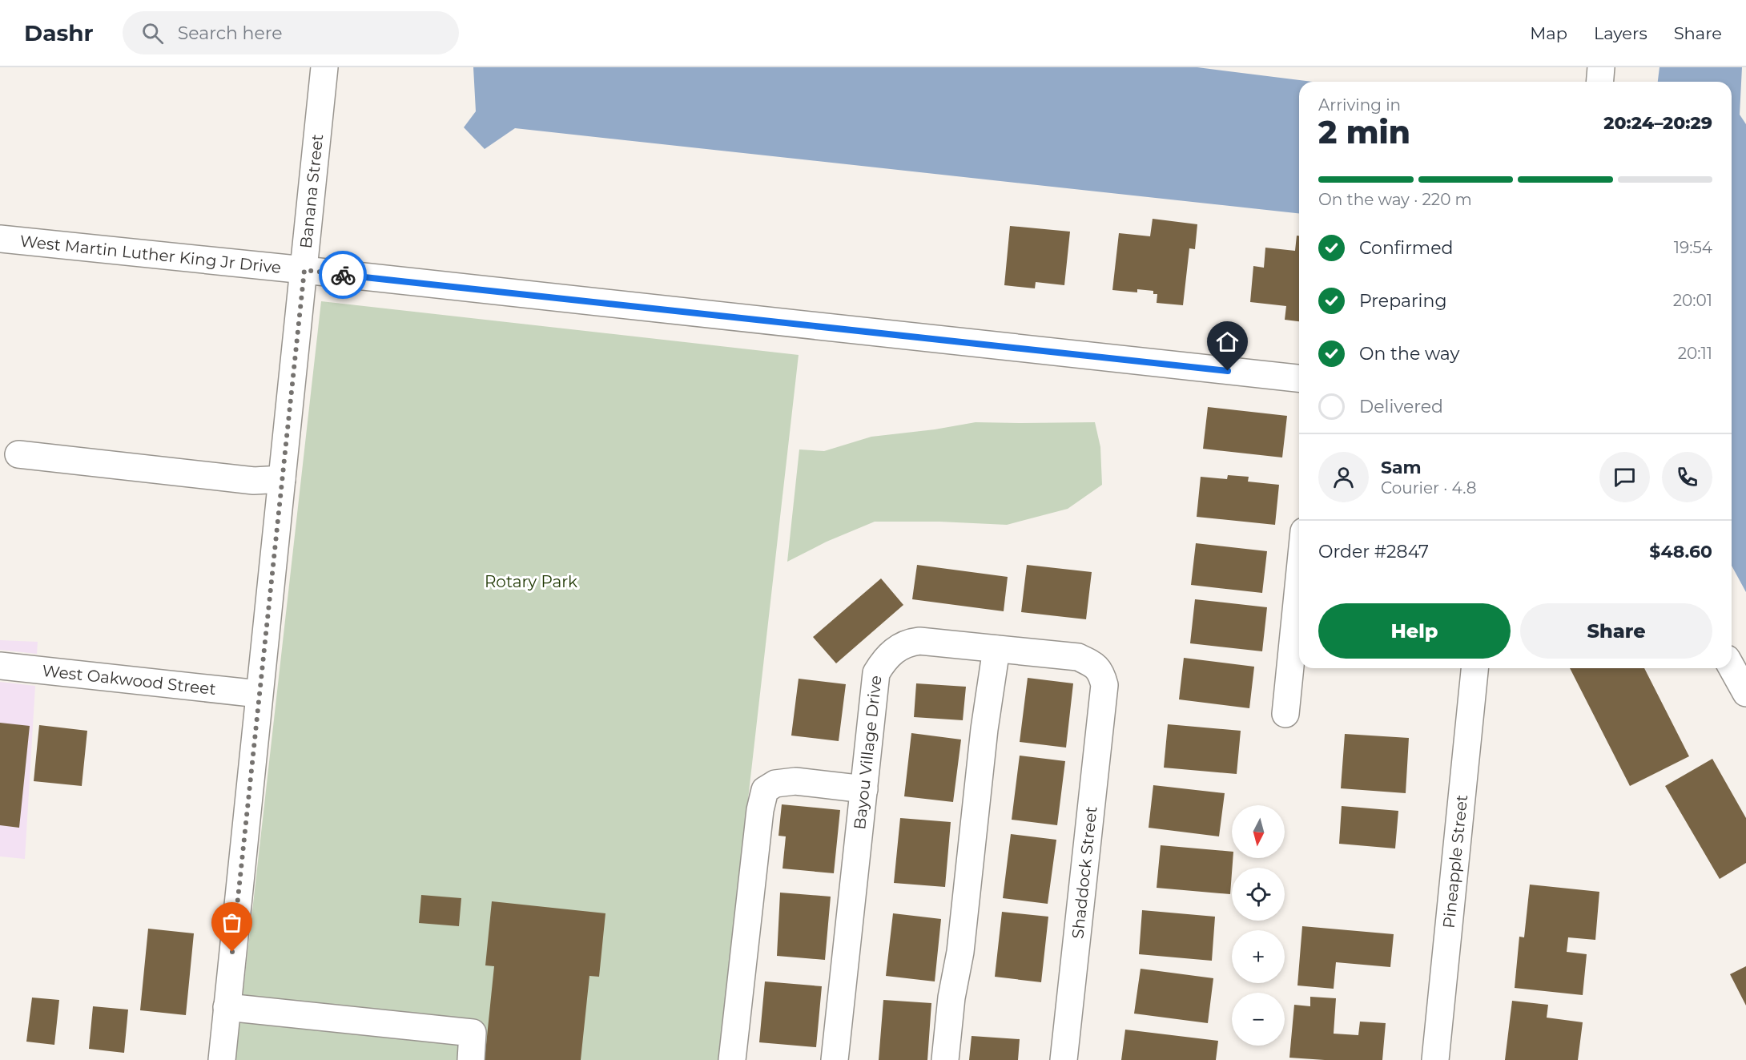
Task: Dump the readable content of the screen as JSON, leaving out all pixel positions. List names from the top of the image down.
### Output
{
  "streets": {
    "street": [
      "Banana Street",
      "West Martin Luther King Jr Drive",
      "West Oakwood Street",
      "Bayou Village Drive",
      "Pineapple Street",
      "Shaddock Street"
    ]
  },
  "crossings": [
    ["Banana Street", "West Martin Luther King Jr Drive"],
    ["Banana Street", "West Oakwood Street"],
    ["Bayou Village Drive", "Shaddock Street"]
  ],
  "parks": ["Rotary Park"],
  "north": "bottom",
  "page": {
    "header": "Dashr",
    "search": "Search here",
    "nav": ["Map", "Layers", "Share"],
    "heading": ["2 min", "Arriving in", "20:24–20:29"],
    "panel": [
      "Sam",
      "Courier · 4.8",
      "Order #2847",
      "$48.60"
    ],
    "bar": "On the way · 220 m",
    "list": [
      ["Confirmed", "19:54"],
      ["Preparing", "20:01"],
      ["On the way", "20:11"],
      "Delivered"
    ],
    "buttons": ["Help", "Share"],
    "map_buttons": ["+", "−"]
  }
}
